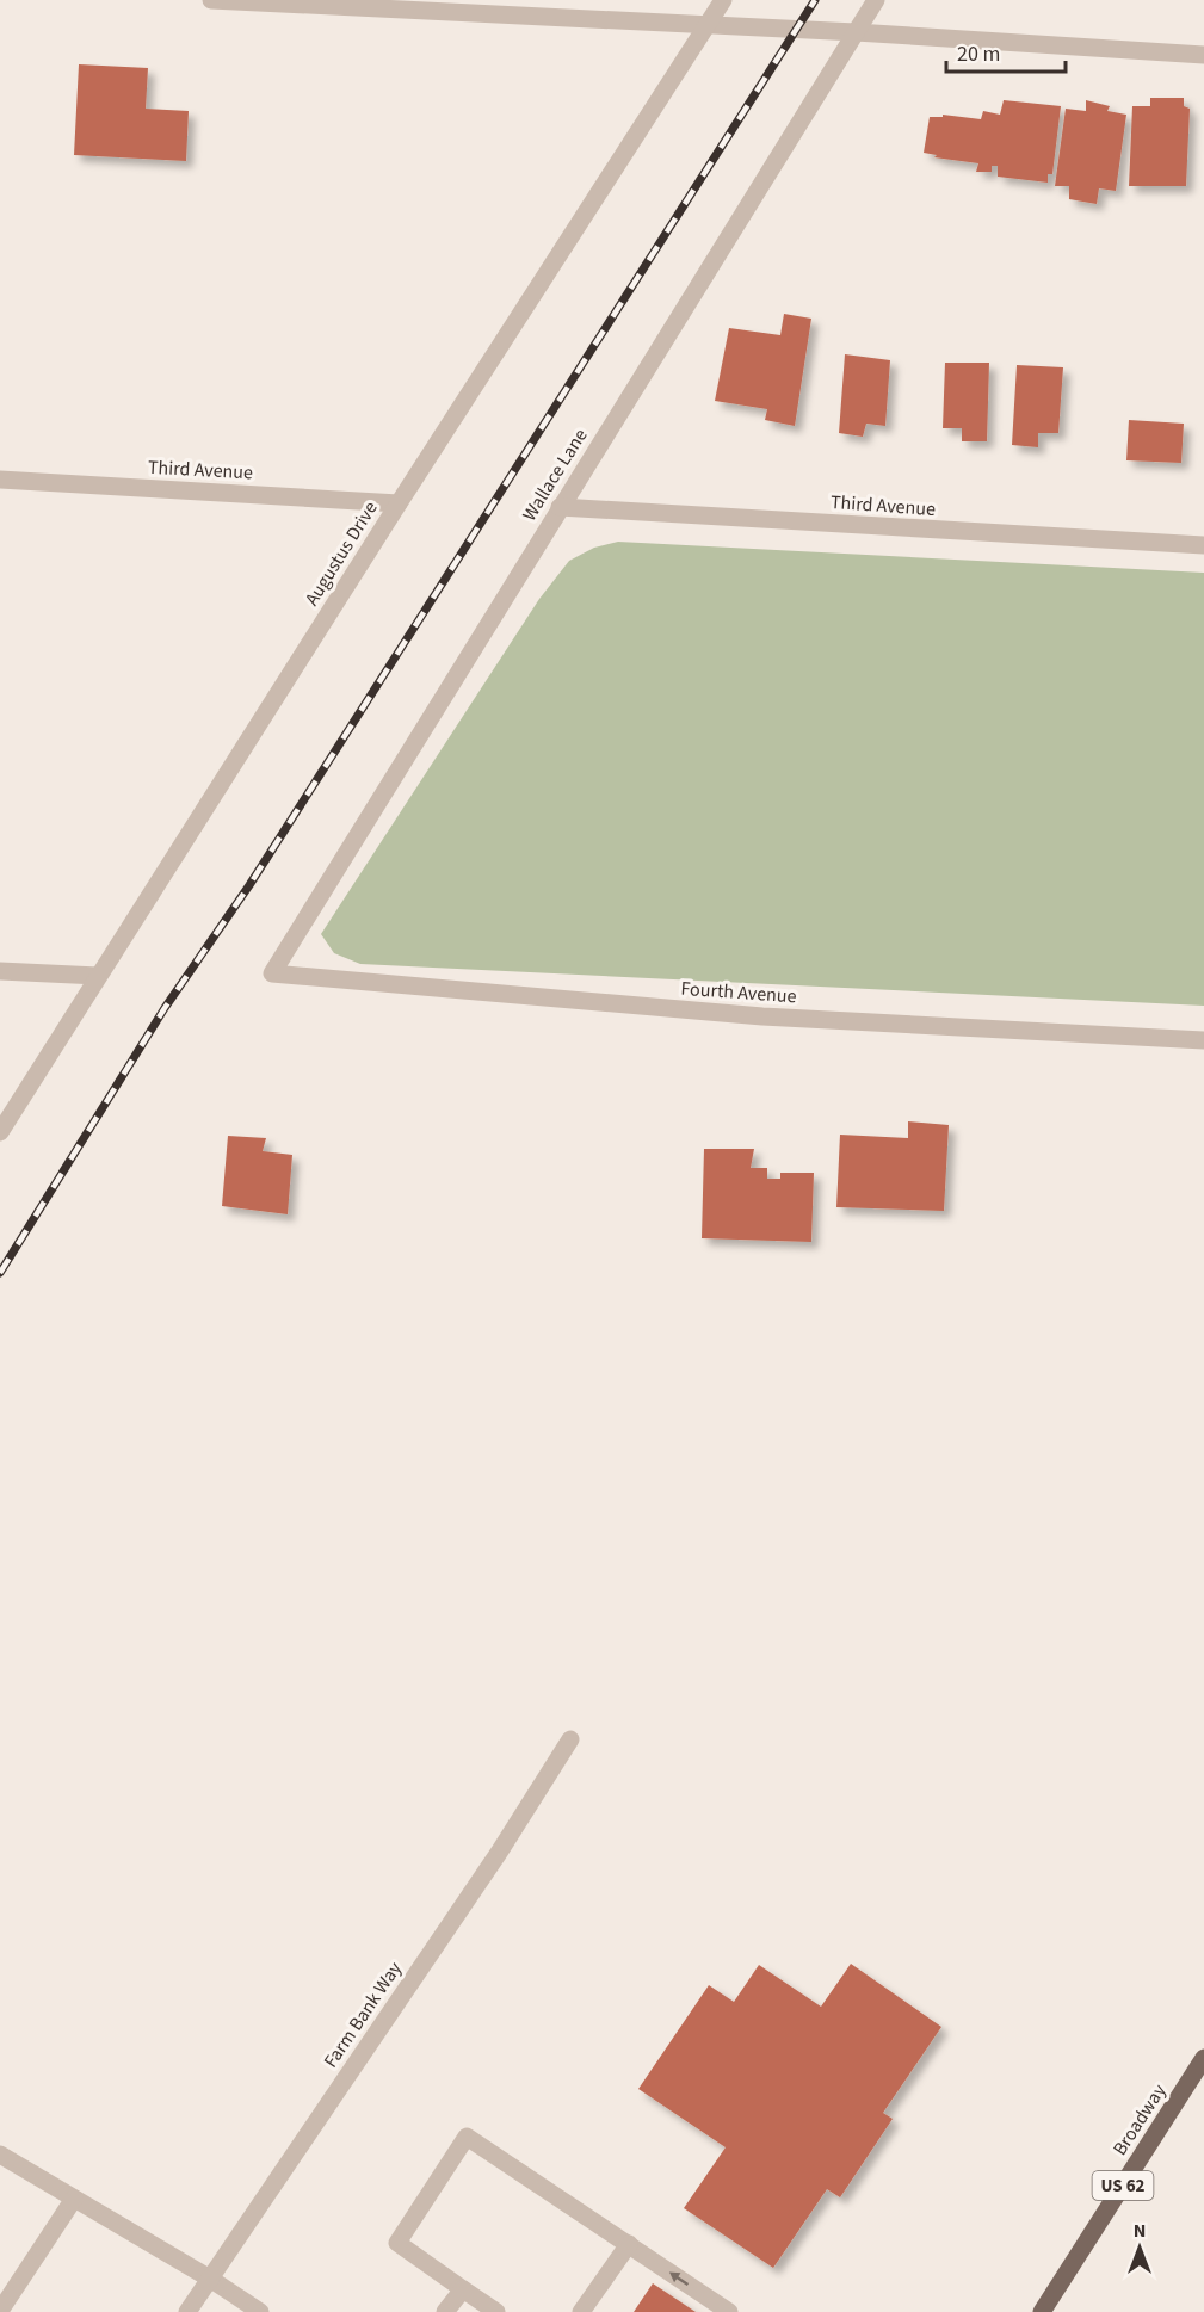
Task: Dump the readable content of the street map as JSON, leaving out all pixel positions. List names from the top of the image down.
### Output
{
  "streets": {
    "main road": ["Broadway", "US 62"],
    "street": [
      "Third Avenue",
      "Wallace Lane",
      "Augustus Drive",
      "Fourth Avenue",
      "Farm Bank Way"
    ]
  },
  "crossings": [
    ["Third Avenue", "Wallace Lane"],
    ["Third Avenue", "Augustus Drive"],
    ["Wallace Lane", "Fourth Avenue"]
  ],
  "scale_bar": "20 m",
  "north": "top"
}
